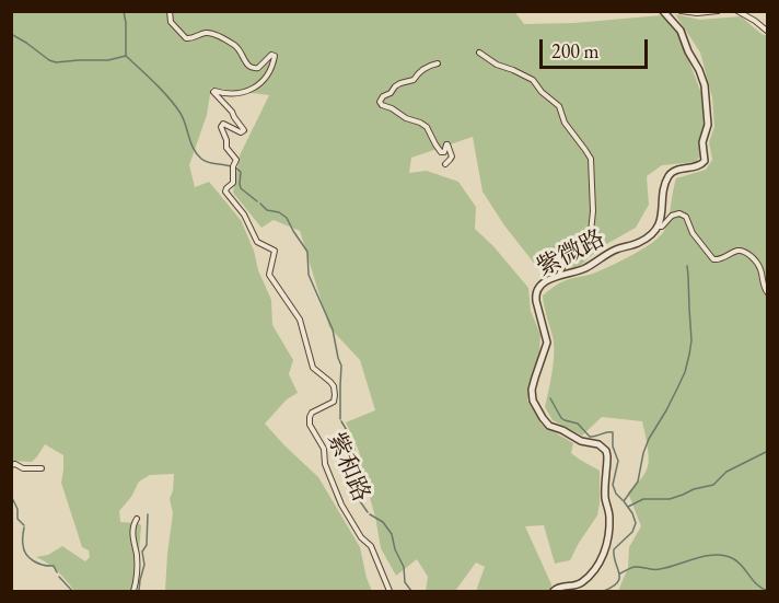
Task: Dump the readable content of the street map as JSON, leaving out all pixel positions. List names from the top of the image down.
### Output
{
  "streets": {
    "street": ["紫微路", "紫和路"]
  },
  "scale_bar": "200 m"
}
